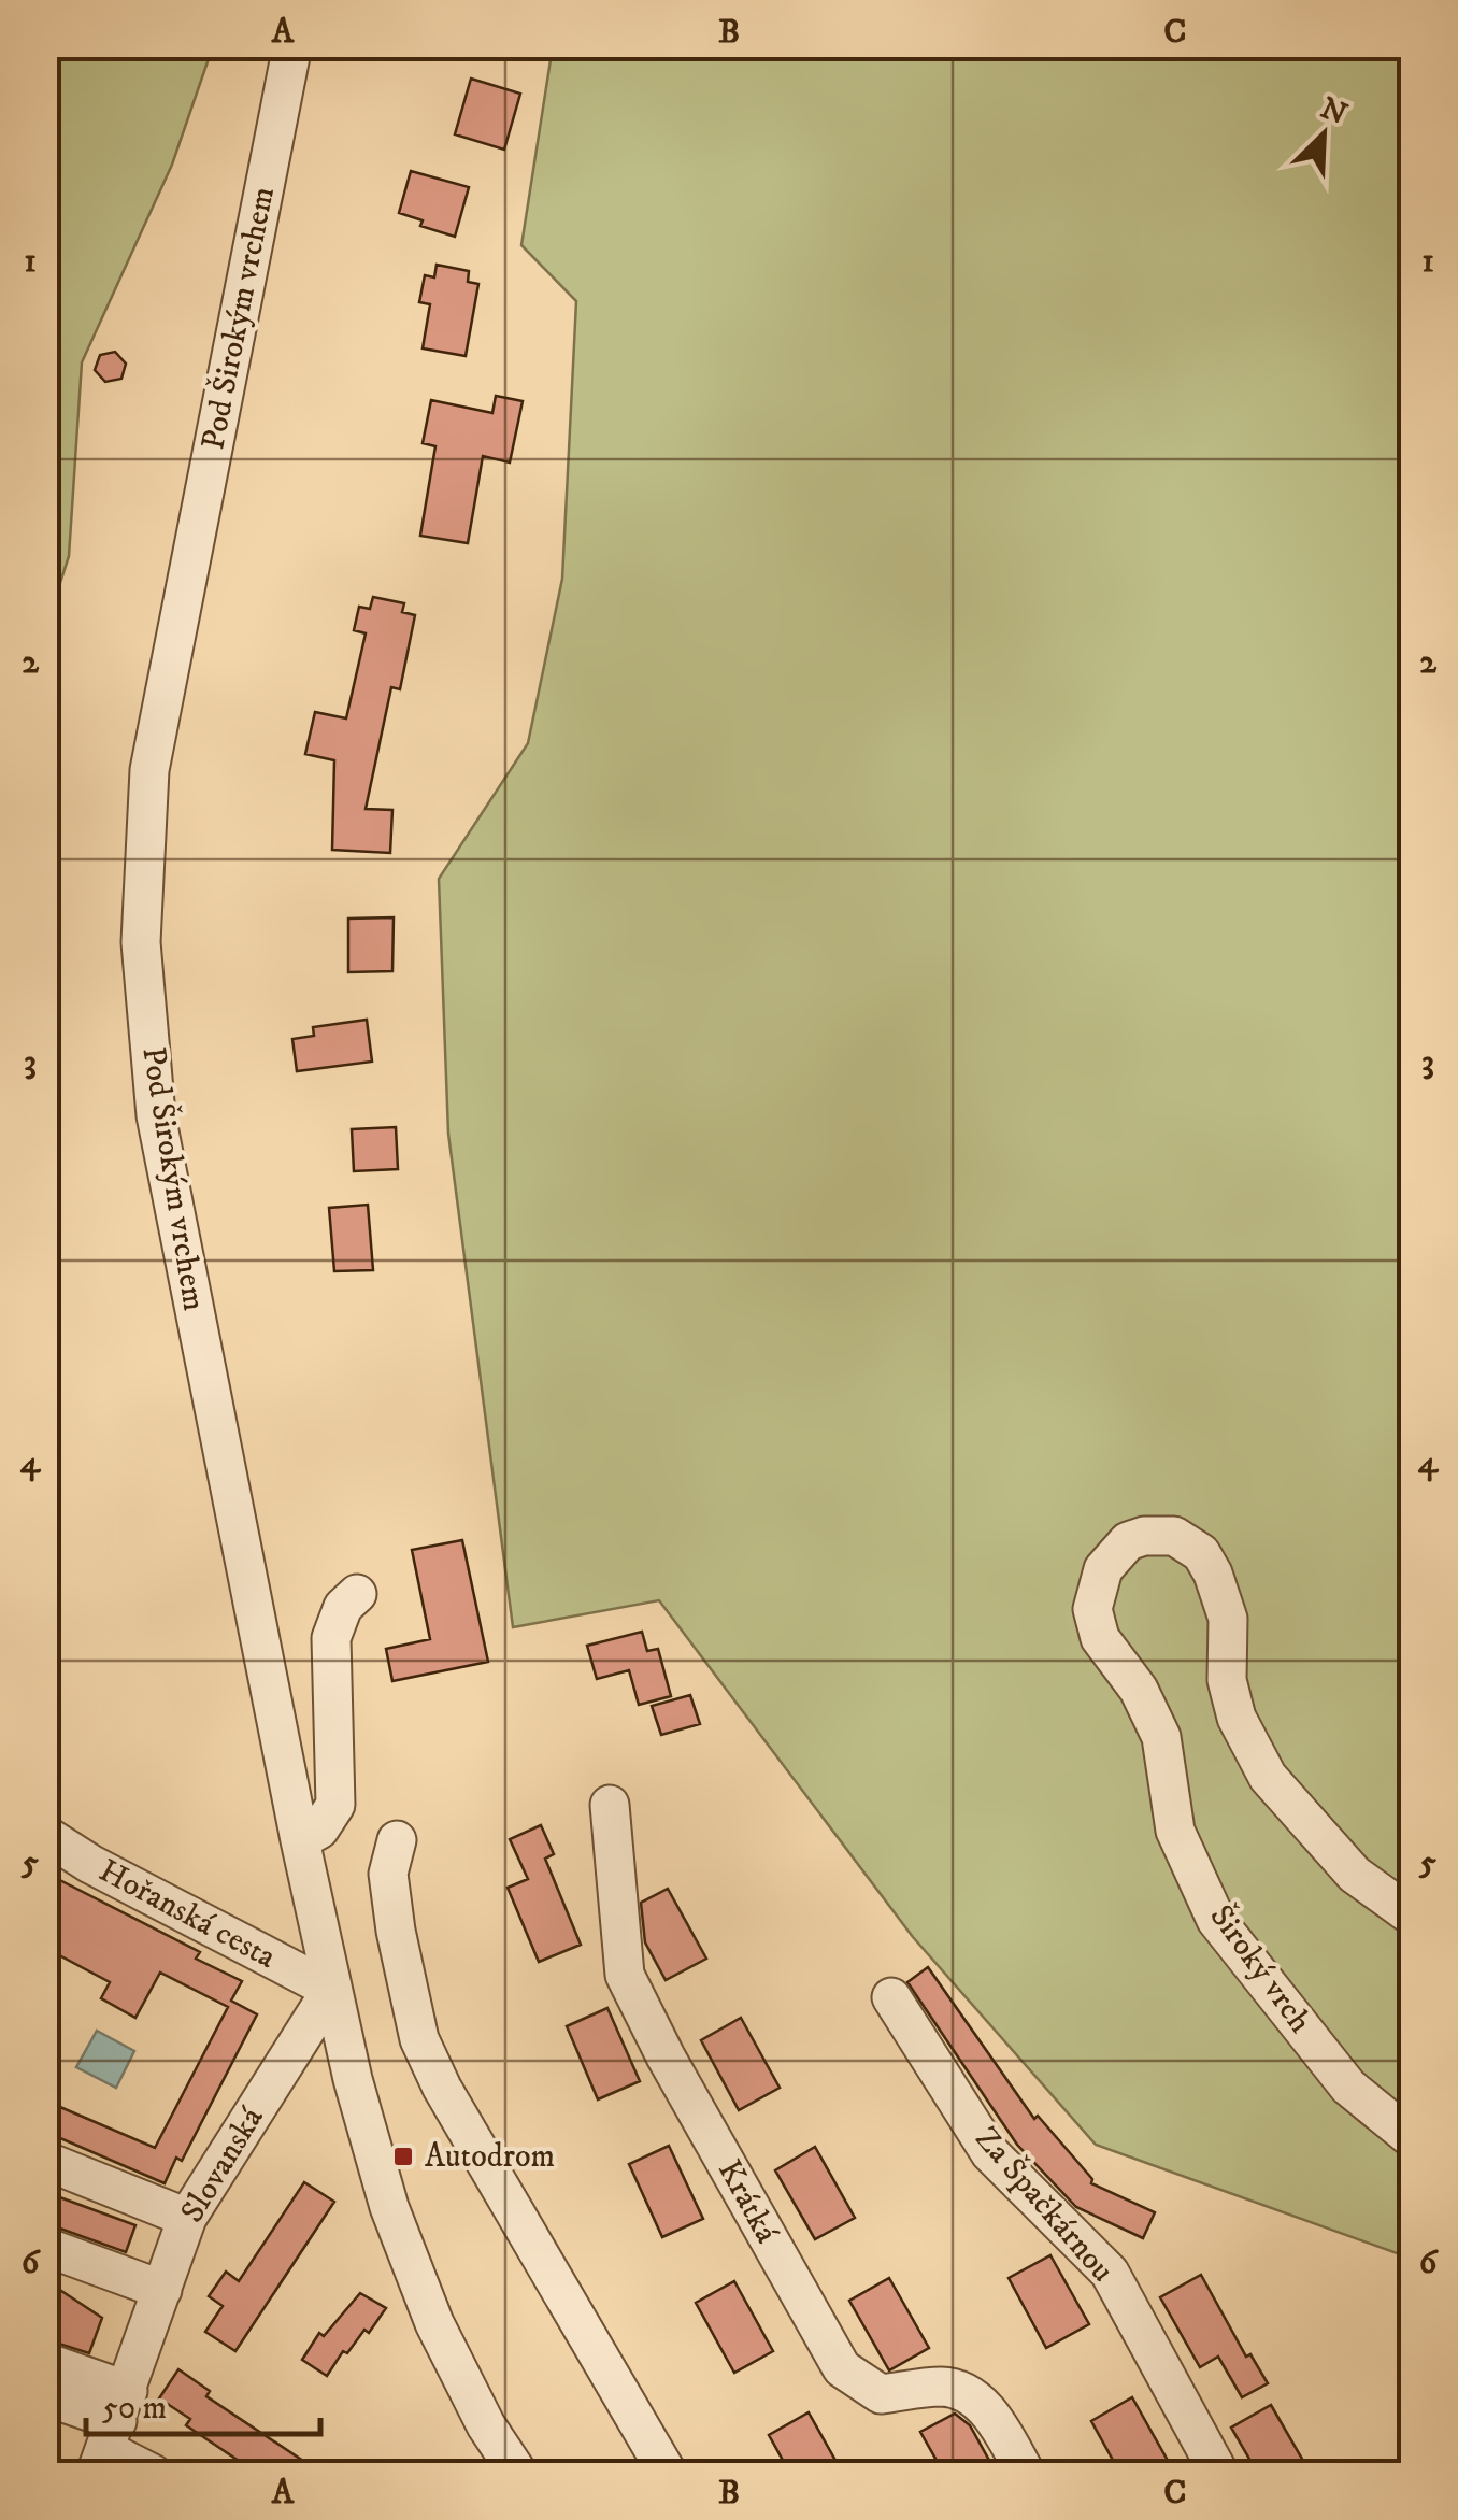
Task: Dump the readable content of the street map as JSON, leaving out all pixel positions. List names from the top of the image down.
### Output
{
  "streets": {
    "street": [
      "Pod Širokým vrchem",
      "Hořanská cesta",
      "Široký vrch",
      "Slovanská",
      "Krátká",
      "Za Špačkárnou"
    ]
  },
  "crossings": [
    ["Pod Širokým vrchem", "Hořanská cesta"],
    ["Pod Širokým vrchem", "Slovanská"],
    ["Hořanská cesta", "Slovanská"]
  ],
  "places": {
    "transit": ["Autodrom"]
  },
  "scale_bar": "50 m",
  "north": "top right",
  "grid": {
    "columns": ["A", "B", "C"],
    "rows": [
      "1",
      "2",
      "3",
      "4",
      "5",
      "6"
    ]
  }
}
